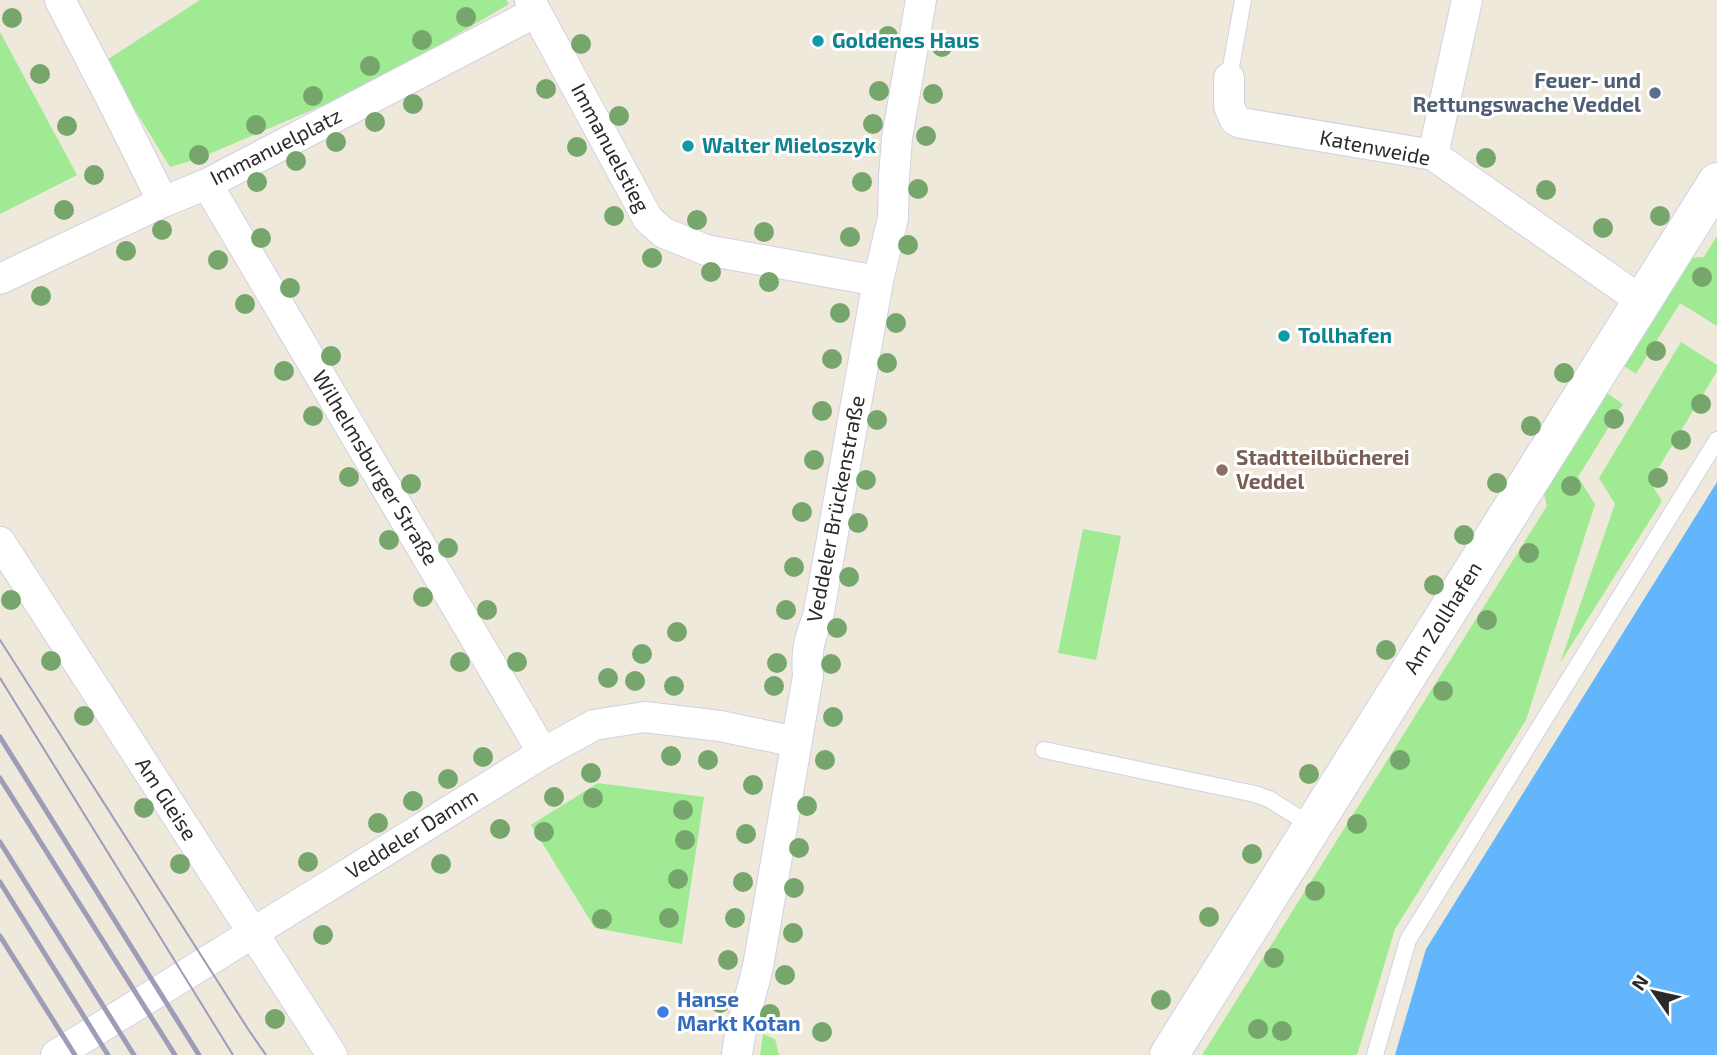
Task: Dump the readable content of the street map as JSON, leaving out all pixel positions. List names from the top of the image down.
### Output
{
  "streets": {
    "street": [
      "Immanuelplatz",
      "Immanuelstieg",
      "Katenweide",
      "Wilhelmsburger Straße",
      "Veddeler Brückenstraße",
      "Am Zollhafen",
      "Am Gleise",
      "Veddeler Damm"
    ]
  },
  "crossings": [
    ["Immanuelplatz", "Immanuelstieg"],
    ["Immanuelplatz", "Wilhelmsburger Straße"],
    ["Immanuelstieg", "Veddeler Brückenstraße"],
    ["Katenweide", "Am Zollhafen"],
    ["Wilhelmsburger Straße", "Veddeler Damm"],
    ["Veddeler Brückenstraße", "Veddeler Damm"],
    ["Am Gleise", "Veddeler Damm"]
  ],
  "places": [
    "Goldenes Haus",
    "Feuer- und Rettungswache Veddel",
    "Walter Mieloszyk",
    "Tollhafen",
    "Stadtteilbücherei Veddel",
    "Hanse Markt Kotan"
  ],
  "north": "top left"
}
